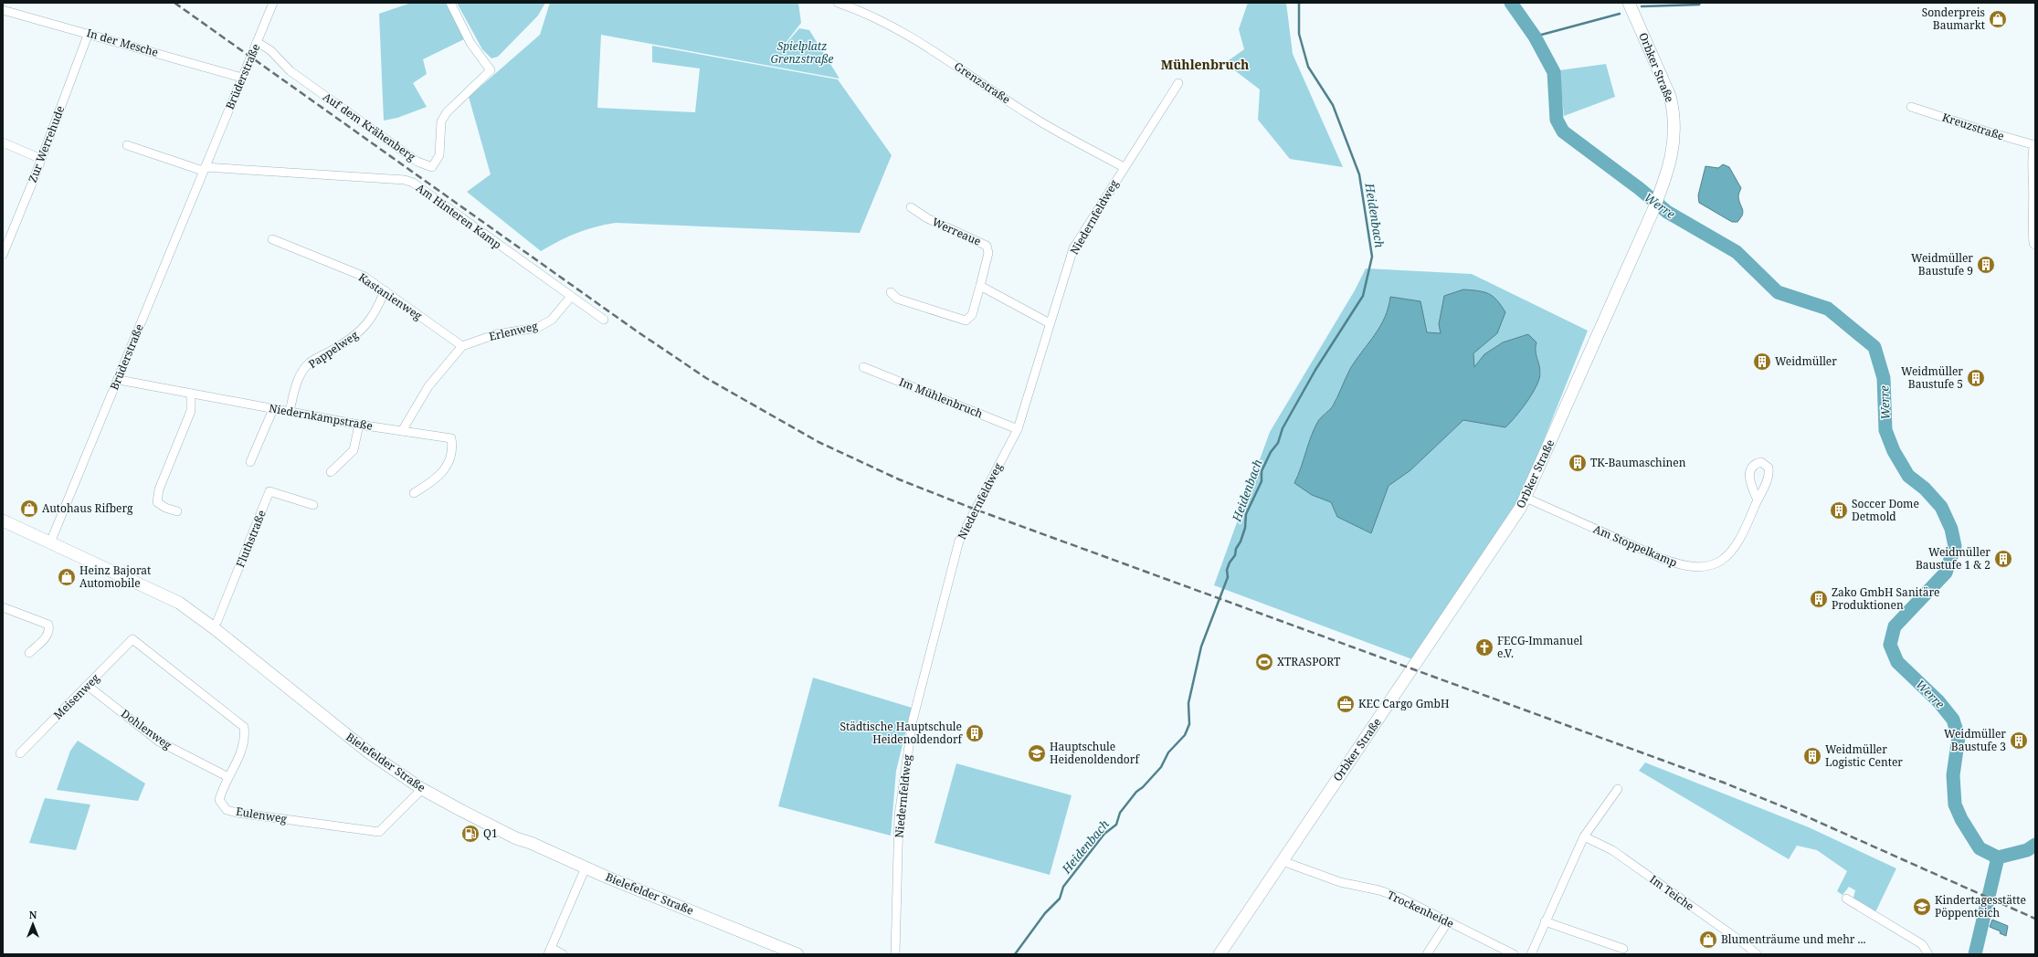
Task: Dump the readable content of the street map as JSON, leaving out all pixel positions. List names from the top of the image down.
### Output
{
  "streets": {
    "street": [
      "In der Mesche",
      "Orbker Straße",
      "Brüderstraße",
      "Grenzstraße",
      "Auf dem Krähenberg",
      "Kreuzstraße",
      "Zur Werrehude",
      "Am Hinteren Kamp",
      "Niedernfeldweg",
      "Werreaue",
      "Kastanienweg",
      "Erlenweg",
      "Pappelweg",
      "Im Mühlenbruch",
      "Niedernkampstraße",
      "Fluthstraße",
      "Am Stoppelkamp",
      "Meisenweg",
      "Dohlenweg",
      "Bielefelder Straße",
      "Eulenweg",
      "Im Teiche",
      "Trockenheide"
    ]
  },
  "crossings": [
    ["In der Mesche", "Brüderstraße"],
    ["In der Mesche", "Zur Werrehude"],
    ["Orbker Straße", "Am Stoppelkamp"],
    ["Orbker Straße", "Trockenheide"],
    ["Brüderstraße", "Auf dem Krähenberg"],
    ["Brüderstraße", "Am Hinteren Kamp"],
    ["Brüderstraße", "Niedernkampstraße"],
    ["Brüderstraße", "Bielefelder Straße"],
    ["Grenzstraße", "Niedernfeldweg"],
    ["Am Hinteren Kamp", "Erlenweg"],
    ["Niedernfeldweg", "Im Mühlenbruch"],
    ["Kastanienweg", "Erlenweg"],
    ["Kastanienweg", "Pappelweg"],
    ["Erlenweg", "Niedernkampstraße"],
    ["Pappelweg", "Niedernkampstraße"],
    ["Fluthstraße", "Bielefelder Straße"],
    ["Meisenweg", "Dohlenweg"],
    ["Meisenweg", "Eulenweg"],
    ["Dohlenweg", "Eulenweg"],
    ["Bielefelder Straße", "Eulenweg"]
  ],
  "districts": ["Mühlenbruch"],
  "water": ["Werre", "Heidenbach"],
  "parks": ["Spielplatz Grenzstraße"],
  "places": {
    "shop": [
      "Sonderpreis Baumarkt",
      "Autohaus Rifberg",
      "Heinz Bajorat Automobile",
      "Blumenträume und mehr ..."
    ],
    "building": [
      "Weidmüller Baustufe 9",
      "Weidmüller",
      "Weidmüller Baustufe 5",
      "TK-Baumaschinen",
      "Soccer Dome Detmold",
      "Weidmüller Baustufe 1 & 2",
      "Zako GmbH Sanitäre Produktionen",
      "Städtische Hauptschule Heidenoldendorf",
      "Weidmüller Baustufe 3",
      "Weidmüller Logistic Center"
    ],
    "church": ["FECG-Immanuel e.V."],
    "sports": ["XTRASPORT"],
    "office": ["KEC Cargo GmbH"],
    "school or university": ["Hauptschule Heidenoldendorf", "Kindertagesstätte Pöppenteich"],
    "fuel station": ["Q1"]
  },
  "north": "top"
}
